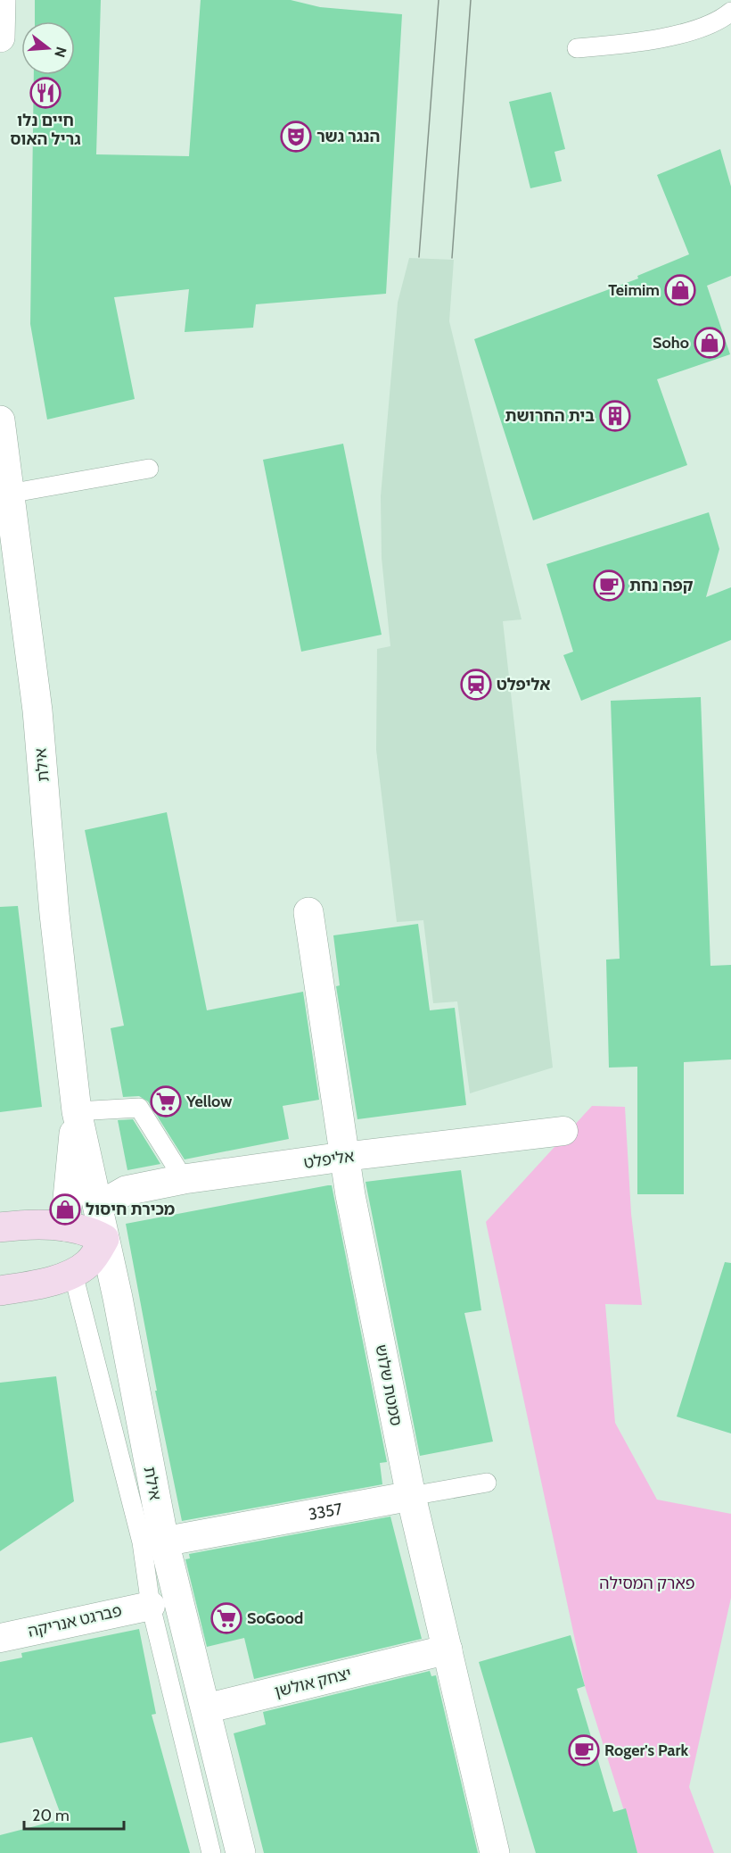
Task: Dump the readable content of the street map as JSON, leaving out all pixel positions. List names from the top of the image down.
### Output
{
  "streets": {
    "street": [
      "אילת",
      "אליפלט",
      "סמטת שלוש",
      "3357",
      "פברגט אנריקה",
      "יצחק אולשן"
    ]
  },
  "crossings": [
    ["אילת", "אליפלט"],
    ["אילת", "3357"],
    ["אילת", "פברגט אנריקה"],
    ["אילת", "יצחק אולשן"],
    ["אליפלט", "סמטת שלוש"],
    ["סמטת שלוש", "3357"],
    ["סמטת שלוש", "יצחק אולשן"]
  ],
  "parks": ["פארק המסילה"],
  "places": {
    "restaurant": ["חיים נלו גריל האוס"],
    "theatre": ["הנגר גשר"],
    "shop": ["Teimim", "Soho", "מכירת חיסול"],
    "building": ["בית החרושת"],
    "cafe": ["קפה נחת", "Roger's Park"],
    "station": ["אליפלט"],
    "supermarket": ["Yellow", "SoGood"]
  },
  "scale_bar": "20 m",
  "north": "right"
}
